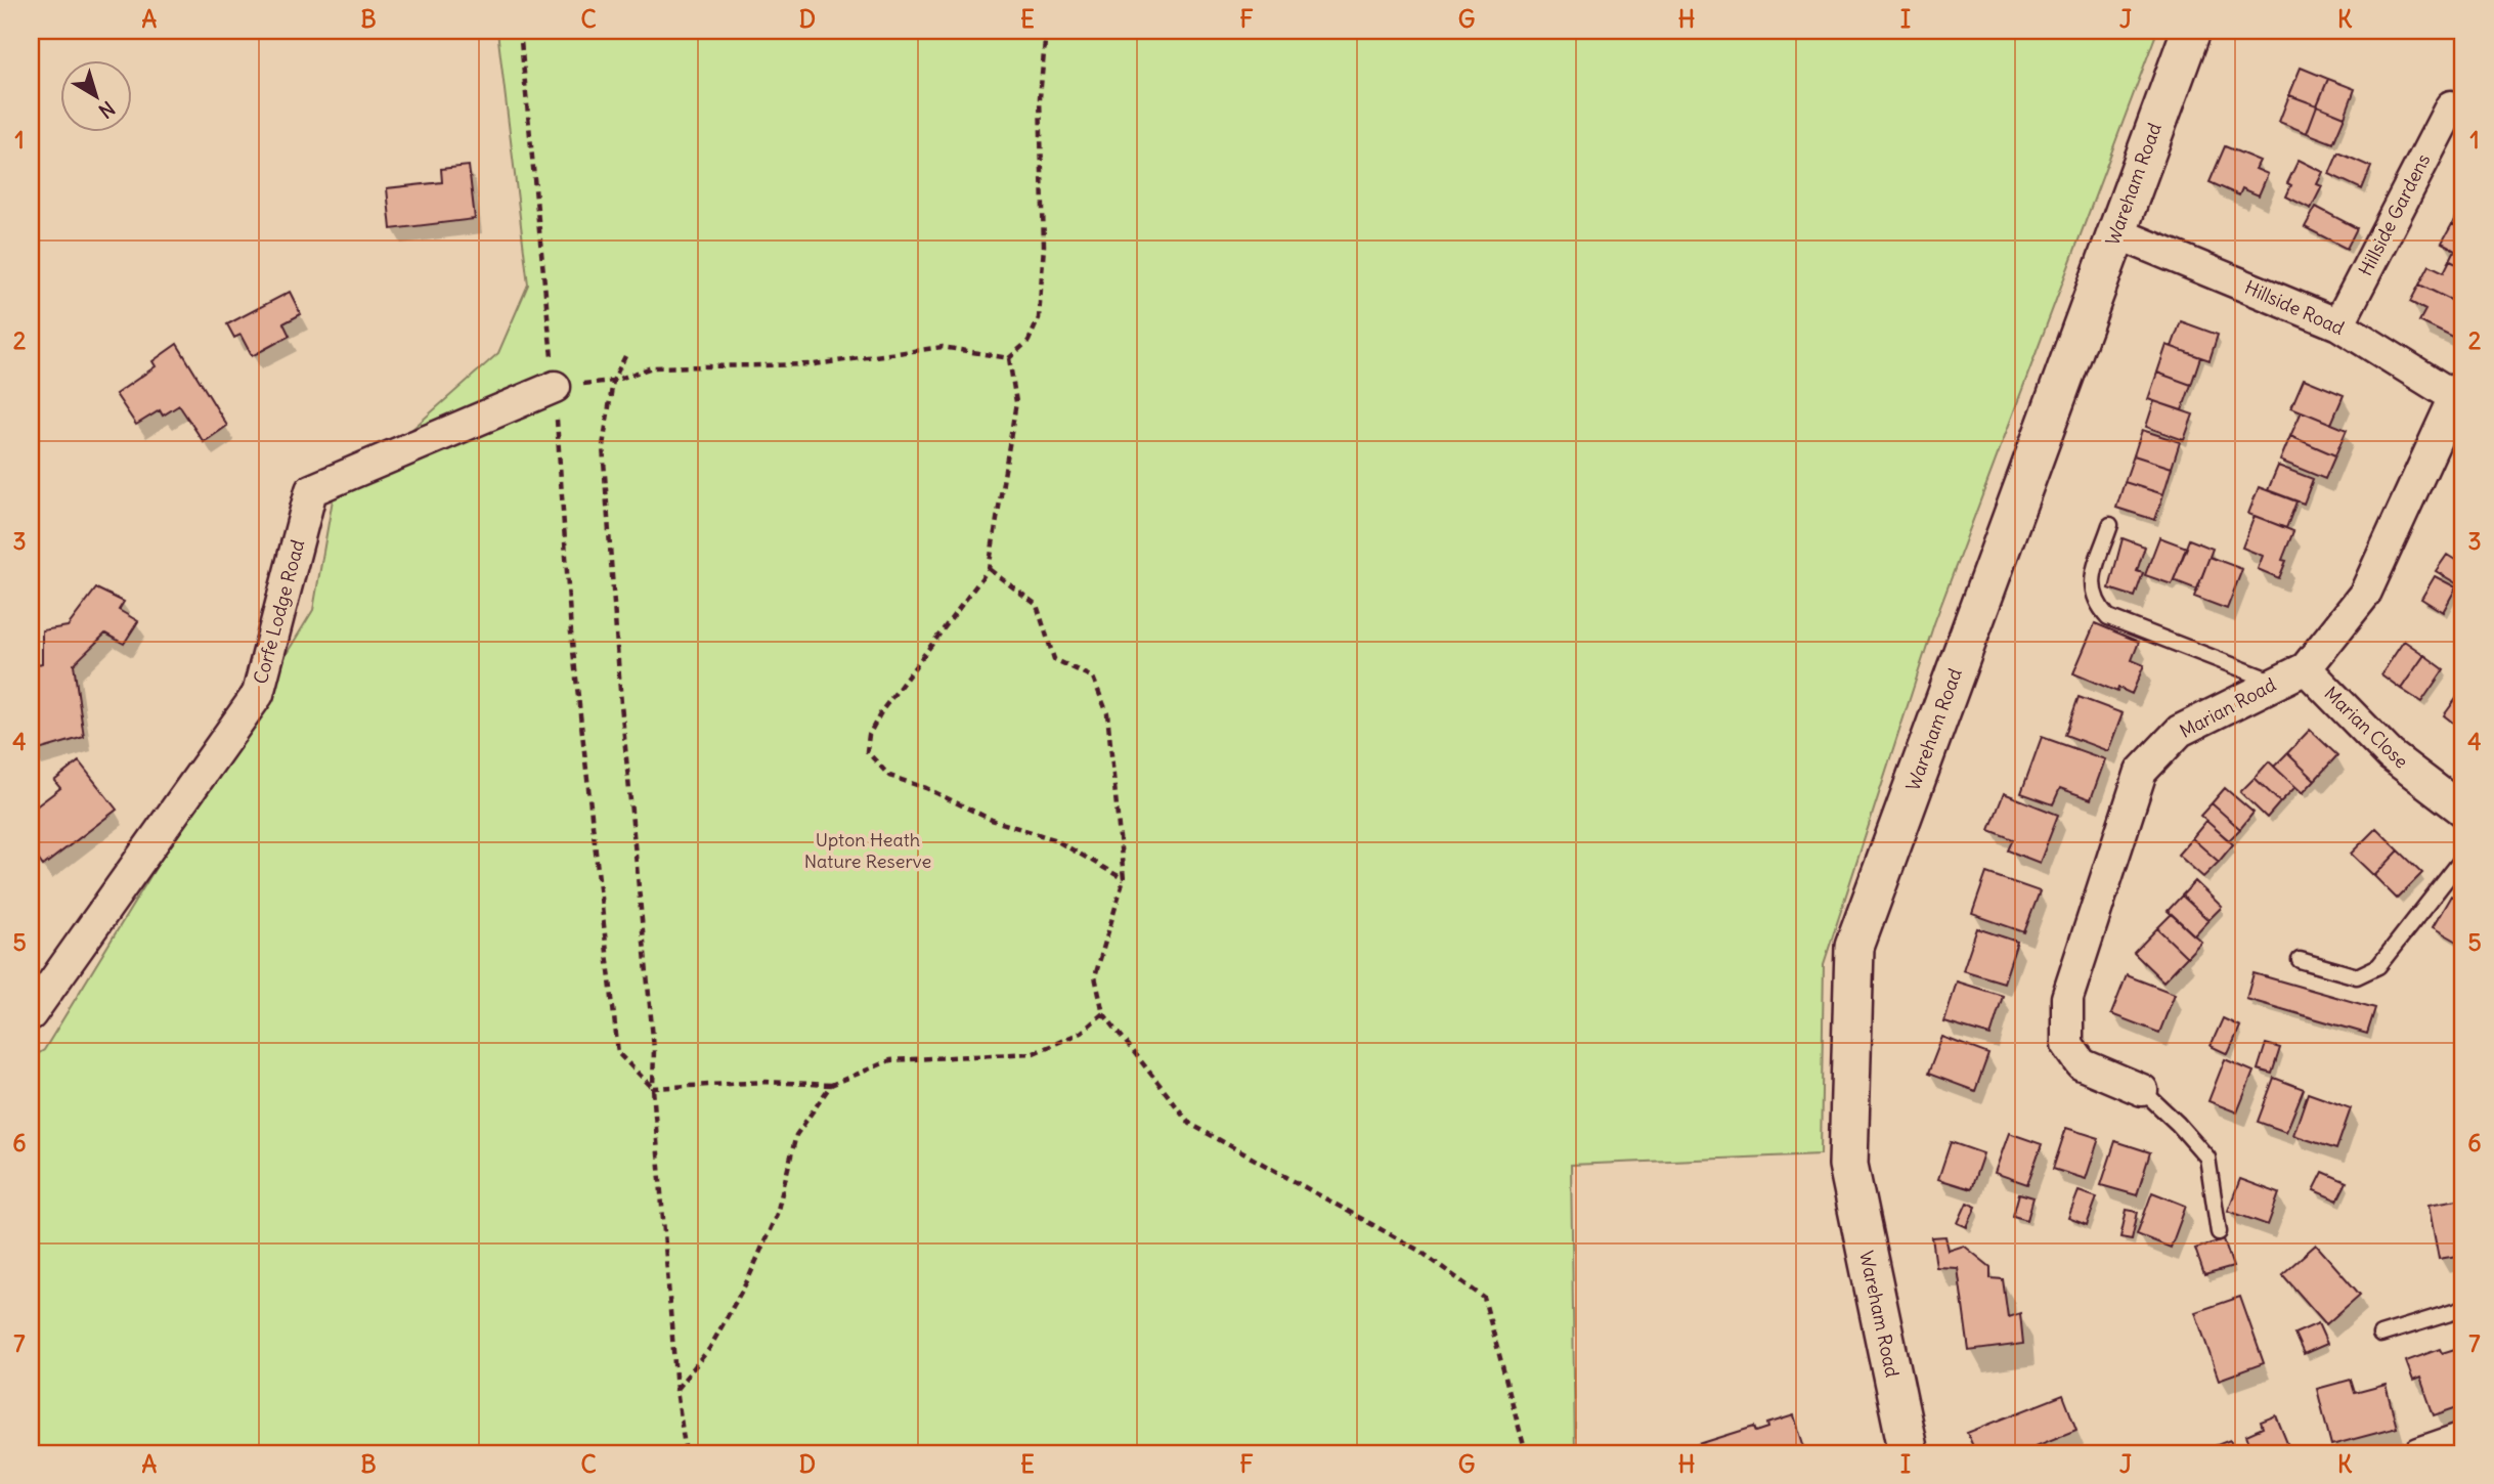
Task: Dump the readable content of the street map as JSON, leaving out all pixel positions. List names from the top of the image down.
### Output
{
  "streets": {
    "street": [
      "Wareham Road",
      "Hillside Gardens",
      "Hillside Road",
      "Corfe Lodge Road",
      "Marian Road",
      "Marian Close"
    ]
  },
  "crossings": [
    ["Wareham Road", "Hillside Road"],
    ["Hillside Gardens", "Hillside Road"],
    ["Hillside Road", "Marian Road"],
    ["Marian Road", "Marian Close"]
  ],
  "parks": ["Upton Heath Nature Reserve"],
  "north": "bottom right",
  "grid": {
    "columns": [
      "A",
      "B",
      "C",
      "D",
      "E",
      "F",
      "G",
      "H",
      "I",
      "J",
      "K"
    ],
    "rows": [
      "1",
      "2",
      "3",
      "4",
      "5",
      "6",
      "7"
    ]
  }
}
